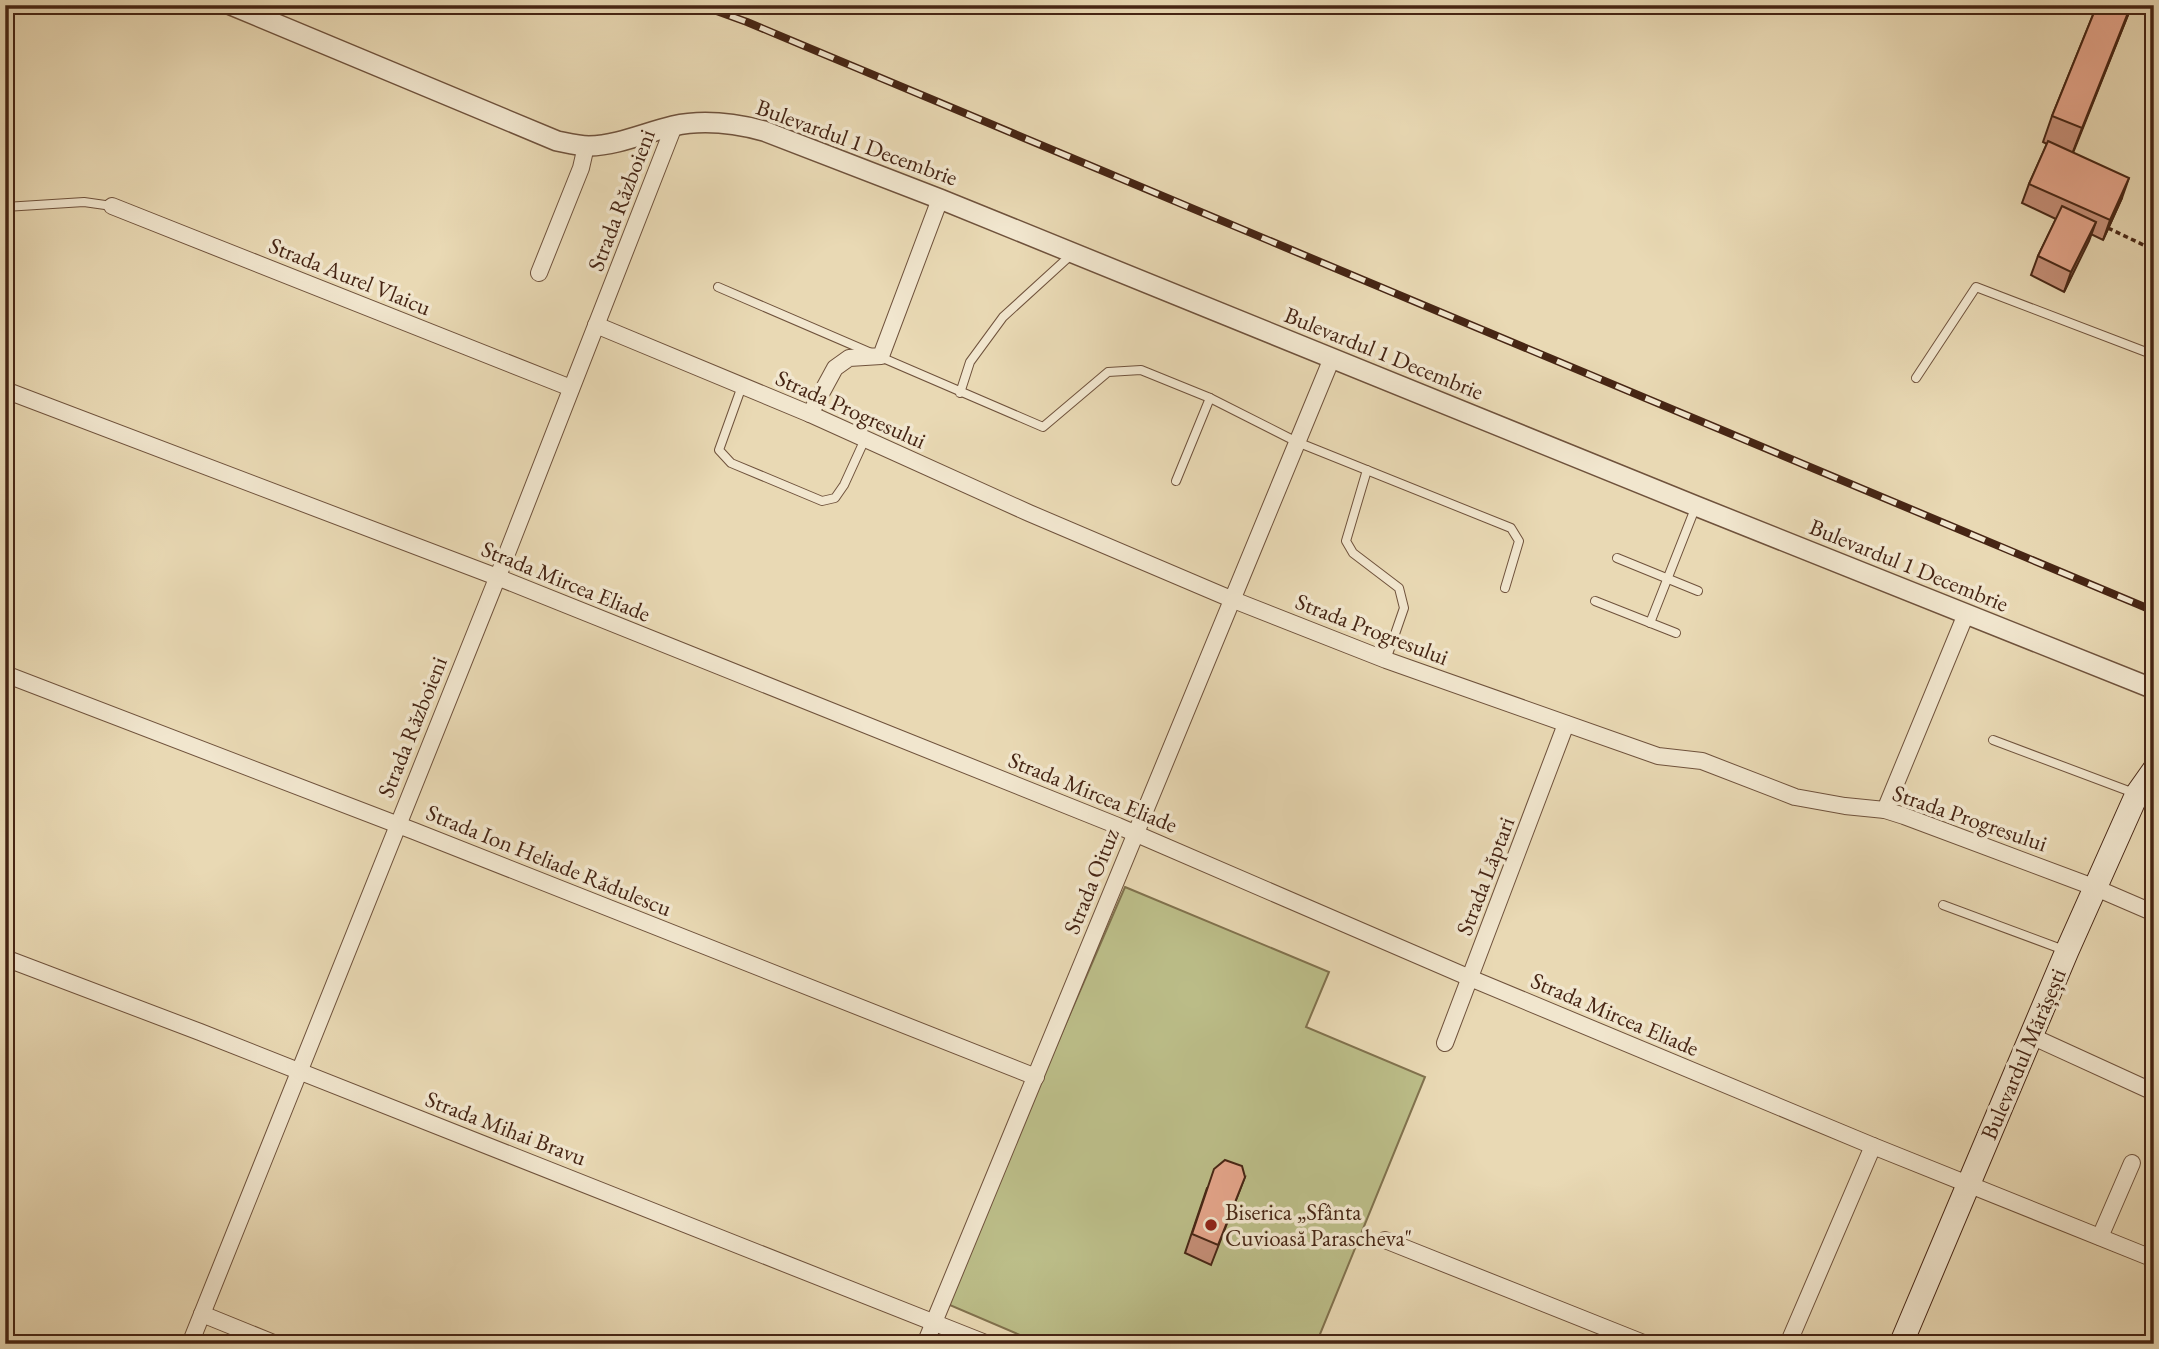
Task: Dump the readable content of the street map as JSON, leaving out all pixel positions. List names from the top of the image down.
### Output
{
  "streets": {
    "main road": ["Bulevardul Mărășești"],
    "street": [
      "Bulevardul 1 Decembrie",
      "Strada Războieni",
      "Strada Aurel Vlaicu",
      "Strada Progresului",
      "Strada Mircea Eliade",
      "Strada Ion Heliade Rădulescu",
      "Strada Lăptari",
      "Strada Oituz",
      "Strada Mihai Bravu"
    ]
  },
  "crossings": [
    ["Bulevardul 1 Decembrie", "Strada Războieni"],
    ["Bulevardul 1 Decembrie", "Strada Oituz"],
    ["Strada Războieni", "Strada Aurel Vlaicu"],
    ["Strada Războieni", "Strada Progresului"],
    ["Strada Războieni", "Strada Mircea Eliade"],
    ["Strada Războieni", "Strada Ion Heliade Rădulescu"],
    ["Strada Războieni", "Strada Mihai Bravu"],
    ["Strada Progresului", "Strada Lăptari"],
    ["Strada Progresului", "Strada Oituz"],
    ["Strada Progresului", "Bulevardul Mărășești"],
    ["Strada Mircea Eliade", "Strada Lăptari"],
    ["Strada Mircea Eliade", "Strada Oituz"],
    ["Strada Mircea Eliade", "Bulevardul Mărășești"],
    ["Strada Ion Heliade Rădulescu", "Strada Oituz"],
    ["Strada Oituz", "Strada Mihai Bravu"]
  ],
  "places": ["Biserica „Sfânta Cuvioasă Parascheva\""]
}
